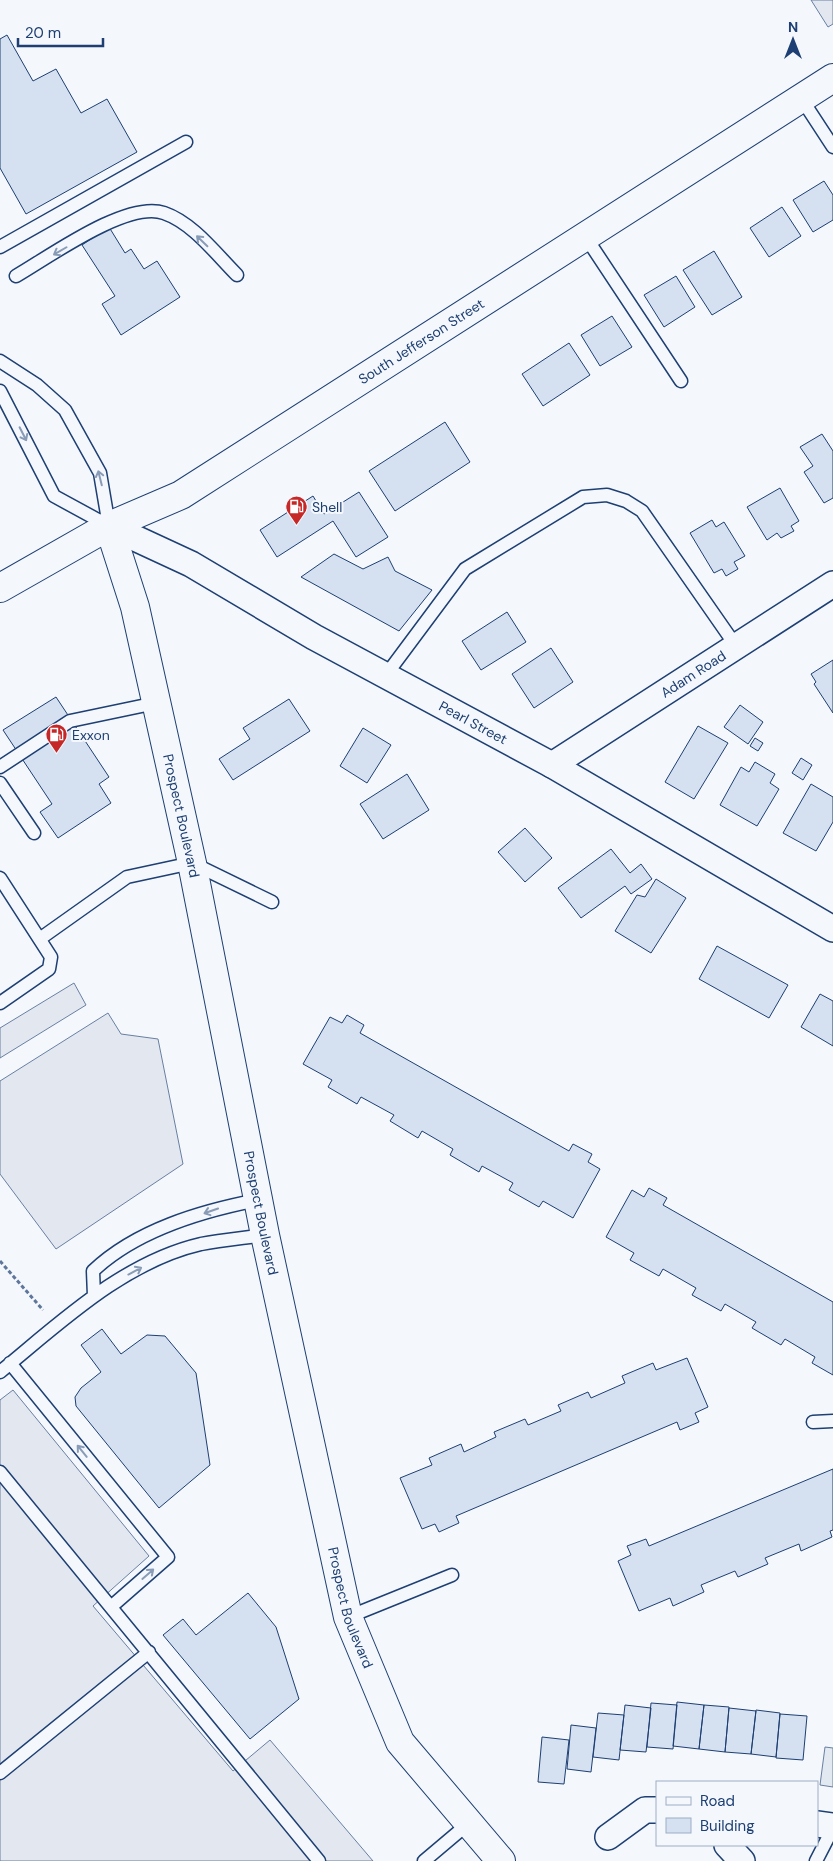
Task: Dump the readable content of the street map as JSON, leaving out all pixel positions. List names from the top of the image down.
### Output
{
  "streets": {
    "street": [
      "South Jefferson Street",
      "Adam Road",
      "Pearl Street",
      "Prospect Boulevard"
    ]
  },
  "crossings": [
    ["South Jefferson Street", "Pearl Street"],
    ["South Jefferson Street", "Prospect Boulevard"],
    ["Adam Road", "Pearl Street"],
    ["Pearl Street", "Prospect Boulevard"]
  ],
  "places": {
    "fuel station": ["Shell", "Exxon"]
  },
  "legend": ["Road", "Building"],
  "scale_bar": "20 m",
  "north": "top"
}
